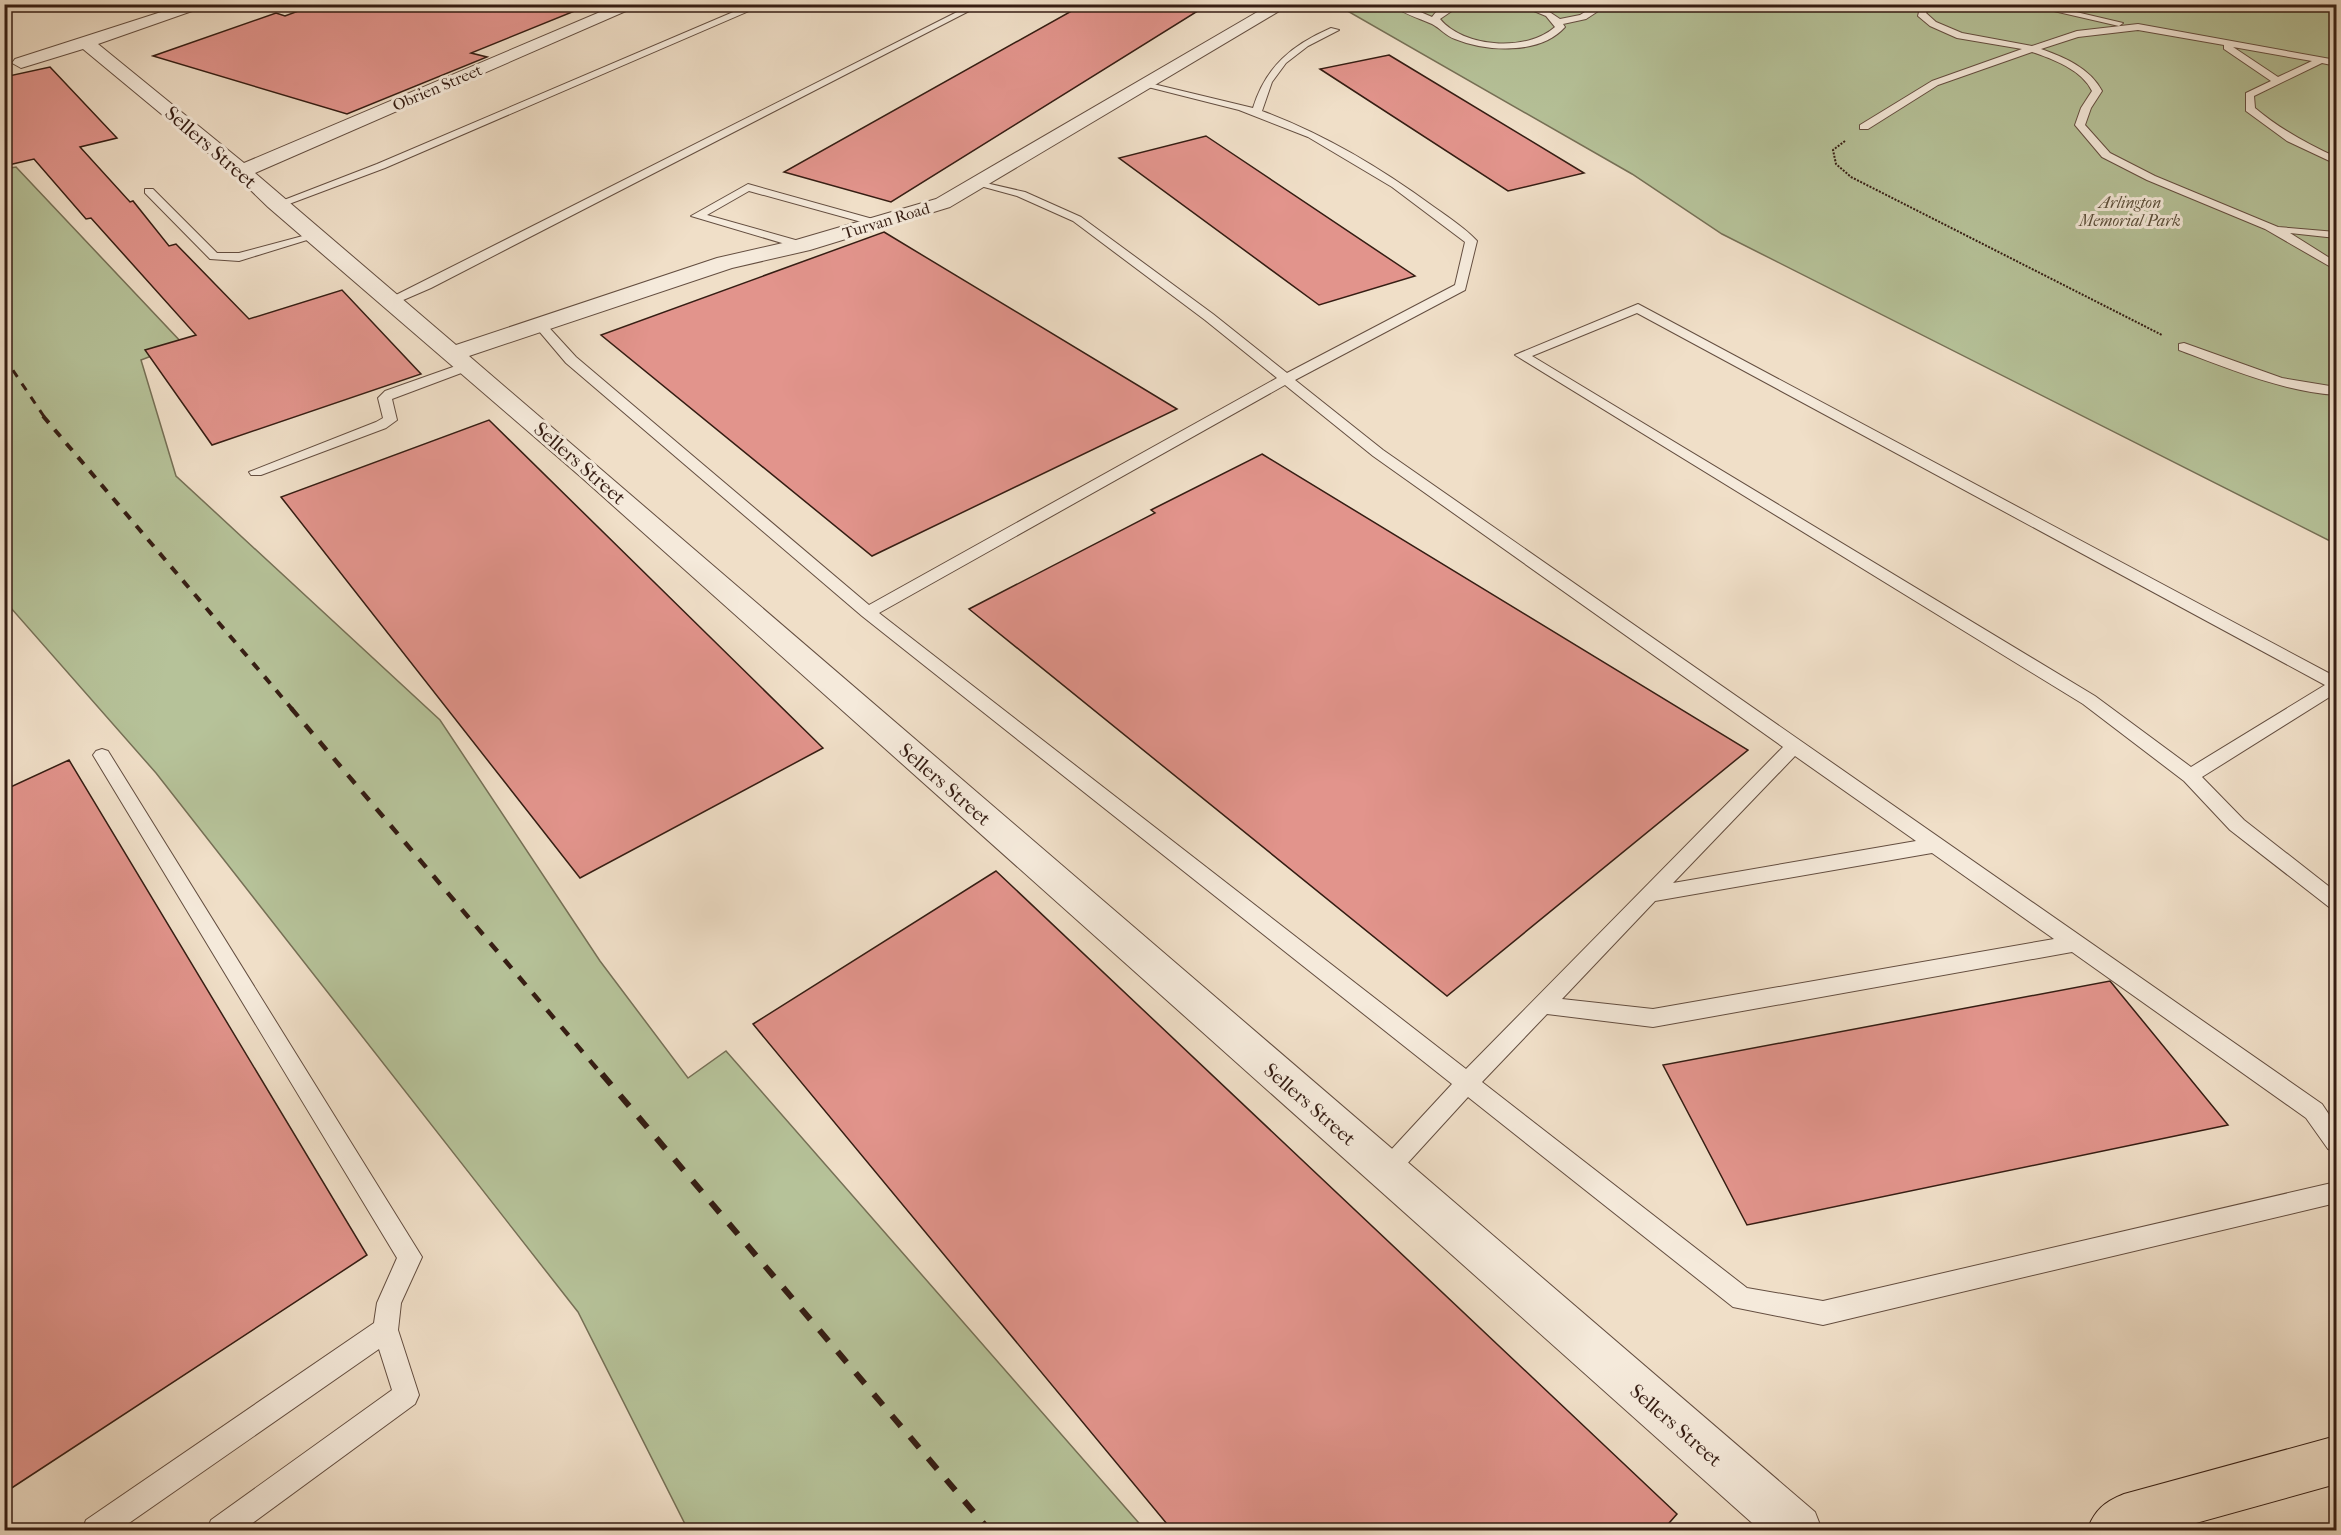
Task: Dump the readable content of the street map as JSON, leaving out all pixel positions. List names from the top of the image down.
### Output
{
  "streets": {
    "street": ["Obrien Street", "Sellers Street", "Turvan Road"]
  },
  "crossings": [
    ["Obrien Street", "Sellers Street"],
    ["Sellers Street", "Turvan Road"]
  ],
  "parks": ["Arlington Memorial Park"]
}
